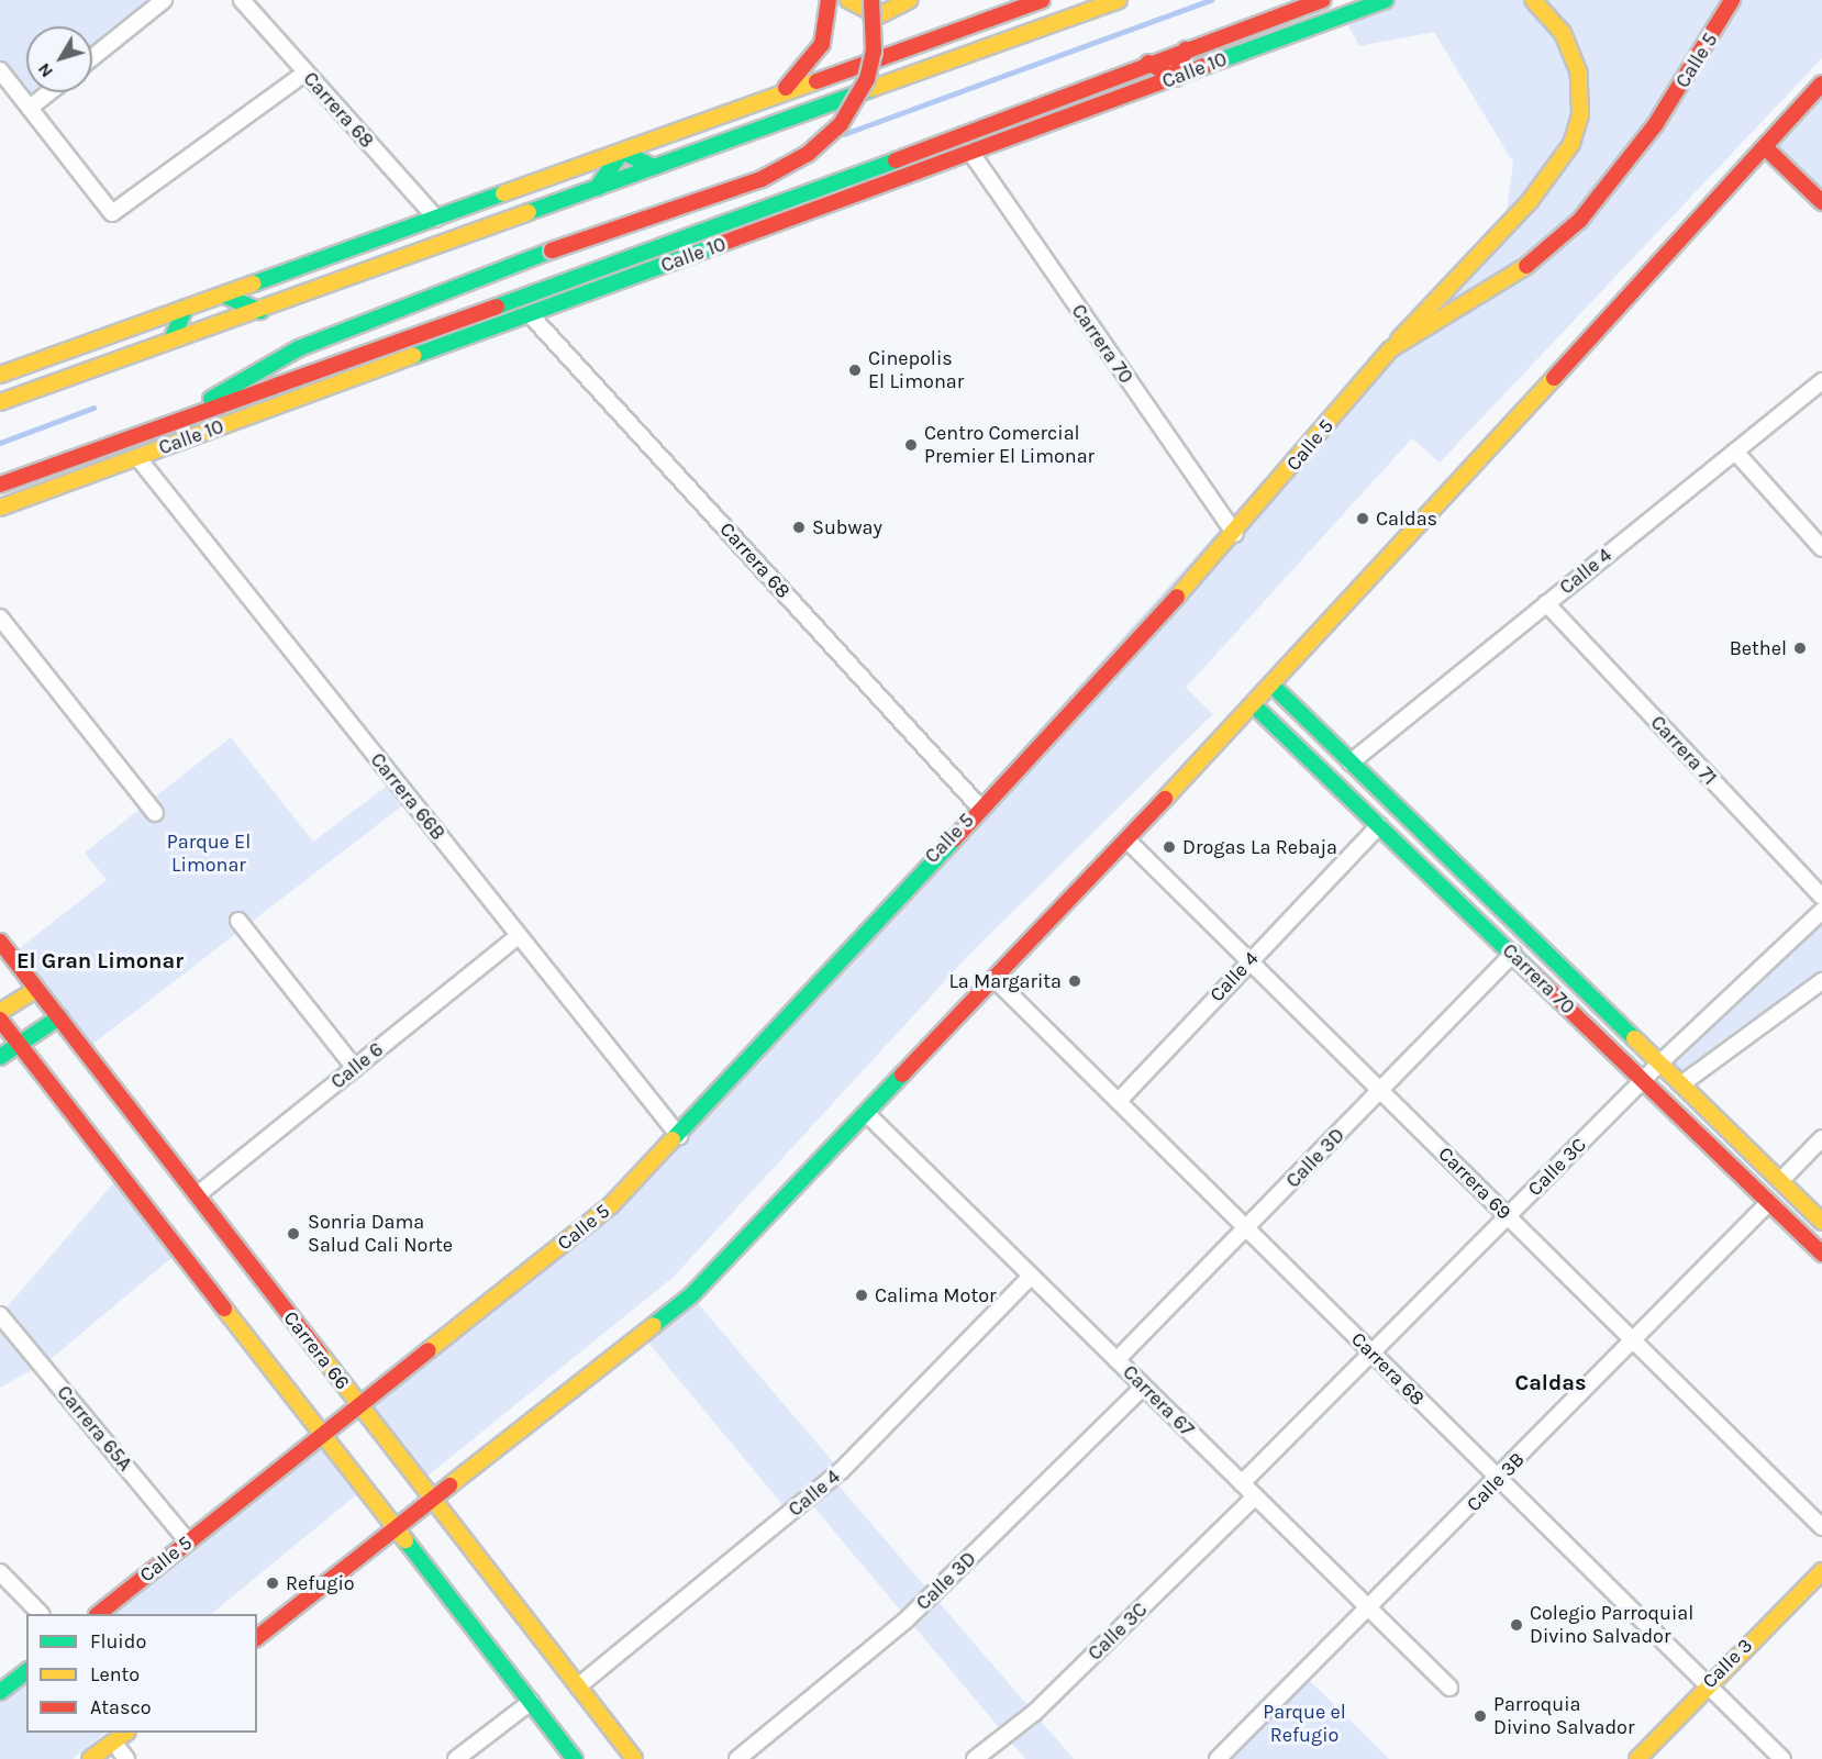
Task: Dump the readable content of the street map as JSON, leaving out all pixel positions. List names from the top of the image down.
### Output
{
  "streets": {
    "main road": [
      "Calle 5",
      "Calle 10",
      "Carrera 70",
      "Carrera 66",
      "Calle 3"
    ],
    "street": [
      "Carrera 68",
      "Calle 4",
      "Carrera 71",
      "Carrera 66B",
      "Calle 6",
      "Calle 3D",
      "Calle 3C",
      "Carrera 69",
      "Carrera 67",
      "Carrera 65A",
      "Calle 3B"
    ]
  },
  "crossings": [
    ["Calle 5", "Carrera 68"],
    ["Calle 5", "Carrera 70"],
    ["Calle 5", "Carrera 66B"],
    ["Calle 5", "Carrera 66"],
    ["Calle 5", "Carrera 65A"],
    ["Calle 10", "Carrera 68"],
    ["Calle 10", "Carrera 70"],
    ["Calle 10", "Carrera 66B"],
    ["Carrera 68", "Calle 4"],
    ["Carrera 68", "Calle 3D"],
    ["Carrera 68", "Calle 3C"],
    ["Carrera 68", "Calle 3B"],
    ["Carrera 68", "Calle 3"],
    ["Carrera 70", "Calle 4"],
    ["Carrera 70", "Calle 3D"],
    ["Carrera 70", "Calle 3C"],
    ["Carrera 70", "Calle 3B"],
    ["Calle 4", "Carrera 71"],
    ["Calle 4", "Carrera 69"],
    ["Calle 4", "Carrera 66"],
    ["Calle 4", "Carrera 67"],
    ["Carrera 66B", "Calle 6"],
    ["Calle 6", "Carrera 66"],
    ["Calle 3D", "Carrera 69"],
    ["Calle 3D", "Carrera 67"],
    ["Calle 3C", "Carrera 69"],
    ["Calle 3C", "Carrera 67"],
    ["Carrera 69", "Calle 3B"],
    ["Carrera 67", "Calle 3B"]
  ],
  "districts": ["El Gran Limonar", "Caldas"],
  "parks": ["Parque El Limonar", "Parque el Refugio"],
  "places": [
    "Cinepolis El Limonar",
    "Centro Comercial Premier El Limonar",
    "Caldas",
    "Subway",
    "Bethel",
    "Drogas La Rebaja",
    "La Margarita",
    "Sonria Dama Salud Cali Norte",
    "Calima Motor",
    "Refugio",
    "Colegio Parroquial Divino Salvador",
    "Parroquia Divino Salvador"
  ],
  "legend": ["Fluido", "Lento", "Atasco"],
  "north": "bottom left"
}
